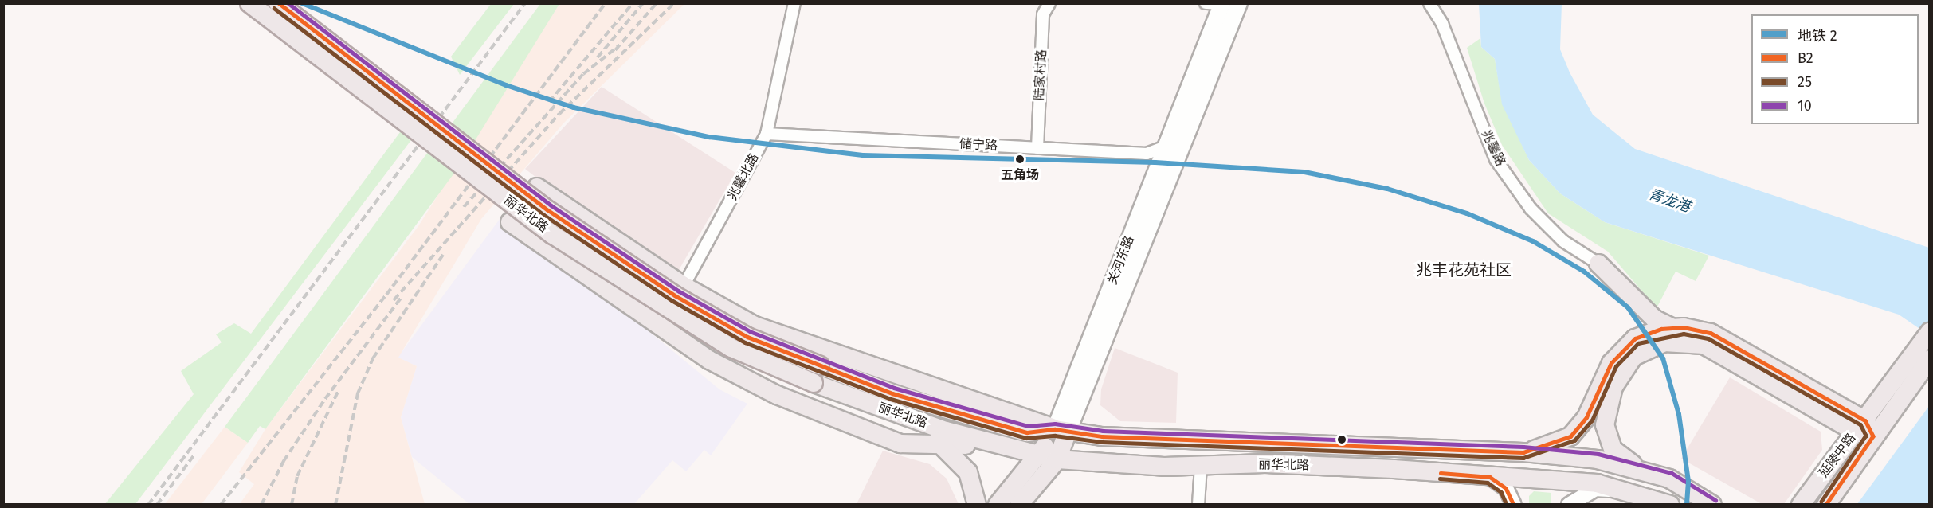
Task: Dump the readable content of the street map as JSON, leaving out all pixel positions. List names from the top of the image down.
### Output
{
  "streets": {
    "main road": ["丽华北路", "关河东路", "延陵中路"],
    "street": [
      "陆家村路",
      "储宁路",
      "兆馨路",
      "兆馨北路"
    ]
  },
  "crossings": [
    ["陆家村路", "储宁路"],
    ["储宁路", "兆馨北路"],
    ["储宁路", "关河东路"],
    ["丽华北路", "关河东路"]
  ],
  "districts": ["兆丰花苑社区"],
  "water": ["青龙港"],
  "places": ["五角场"],
  "lines": [
    "metro line 2",
    "transit line B2",
    "transit line 10",
    "transit line 25"
  ],
  "legend": [
    "地铁 2",
    "B2",
    "25",
    "10"
  ]
}
